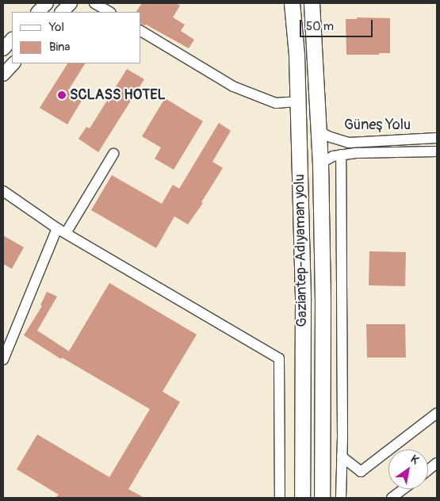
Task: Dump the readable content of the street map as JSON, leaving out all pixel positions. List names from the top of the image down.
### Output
{
  "streets": {
    "highway": ["Gaziantep-Adıyaman yolu"],
    "street": ["Güneş Yolu"]
  },
  "crossings": [
    ["Güneş Yolu", "Gaziantep-Adıyaman yolu"]
  ],
  "places": ["SCLASS HOTEL"],
  "legend": ["Yol", "Bina"],
  "scale_bar": "50 m",
  "north": "top right"
}
